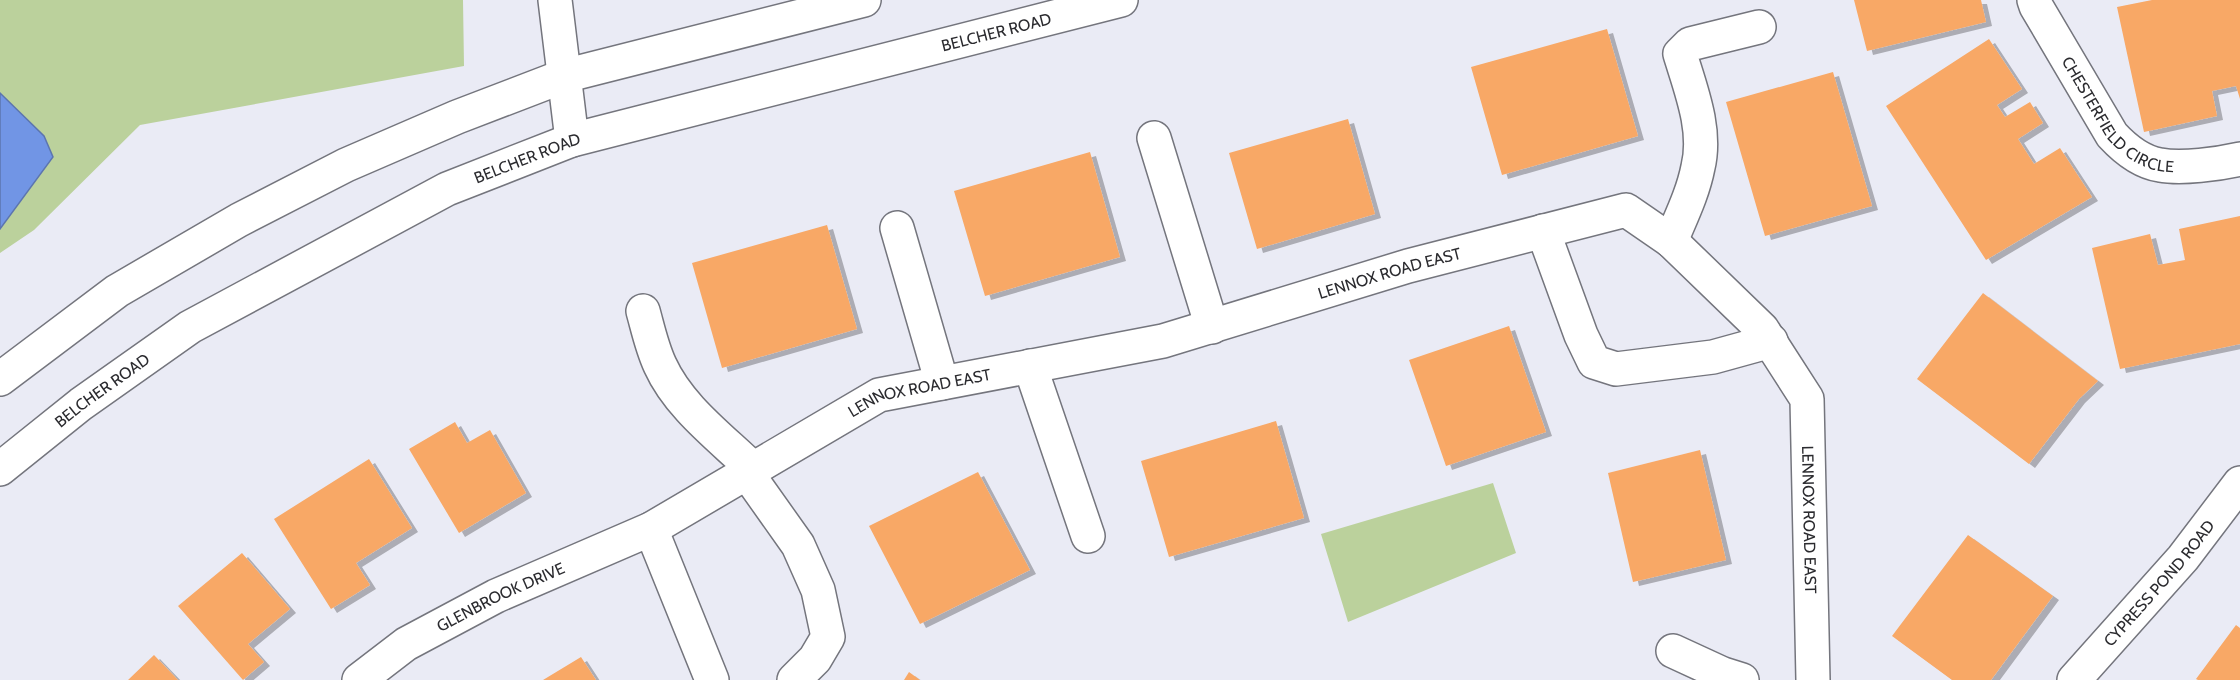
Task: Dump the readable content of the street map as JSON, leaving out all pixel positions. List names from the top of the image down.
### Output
{
  "streets": {
    "street": [
      "BELCHER ROAD",
      "CHESTERFIELD CIRCLE",
      "LENNOX ROAD EAST",
      "CYPRESS POND ROAD",
      "GLENBROOK DRIVE"
    ]
  },
  "crossings": [
    ["LENNOX ROAD EAST", "GLENBROOK DRIVE"]
  ]
}
